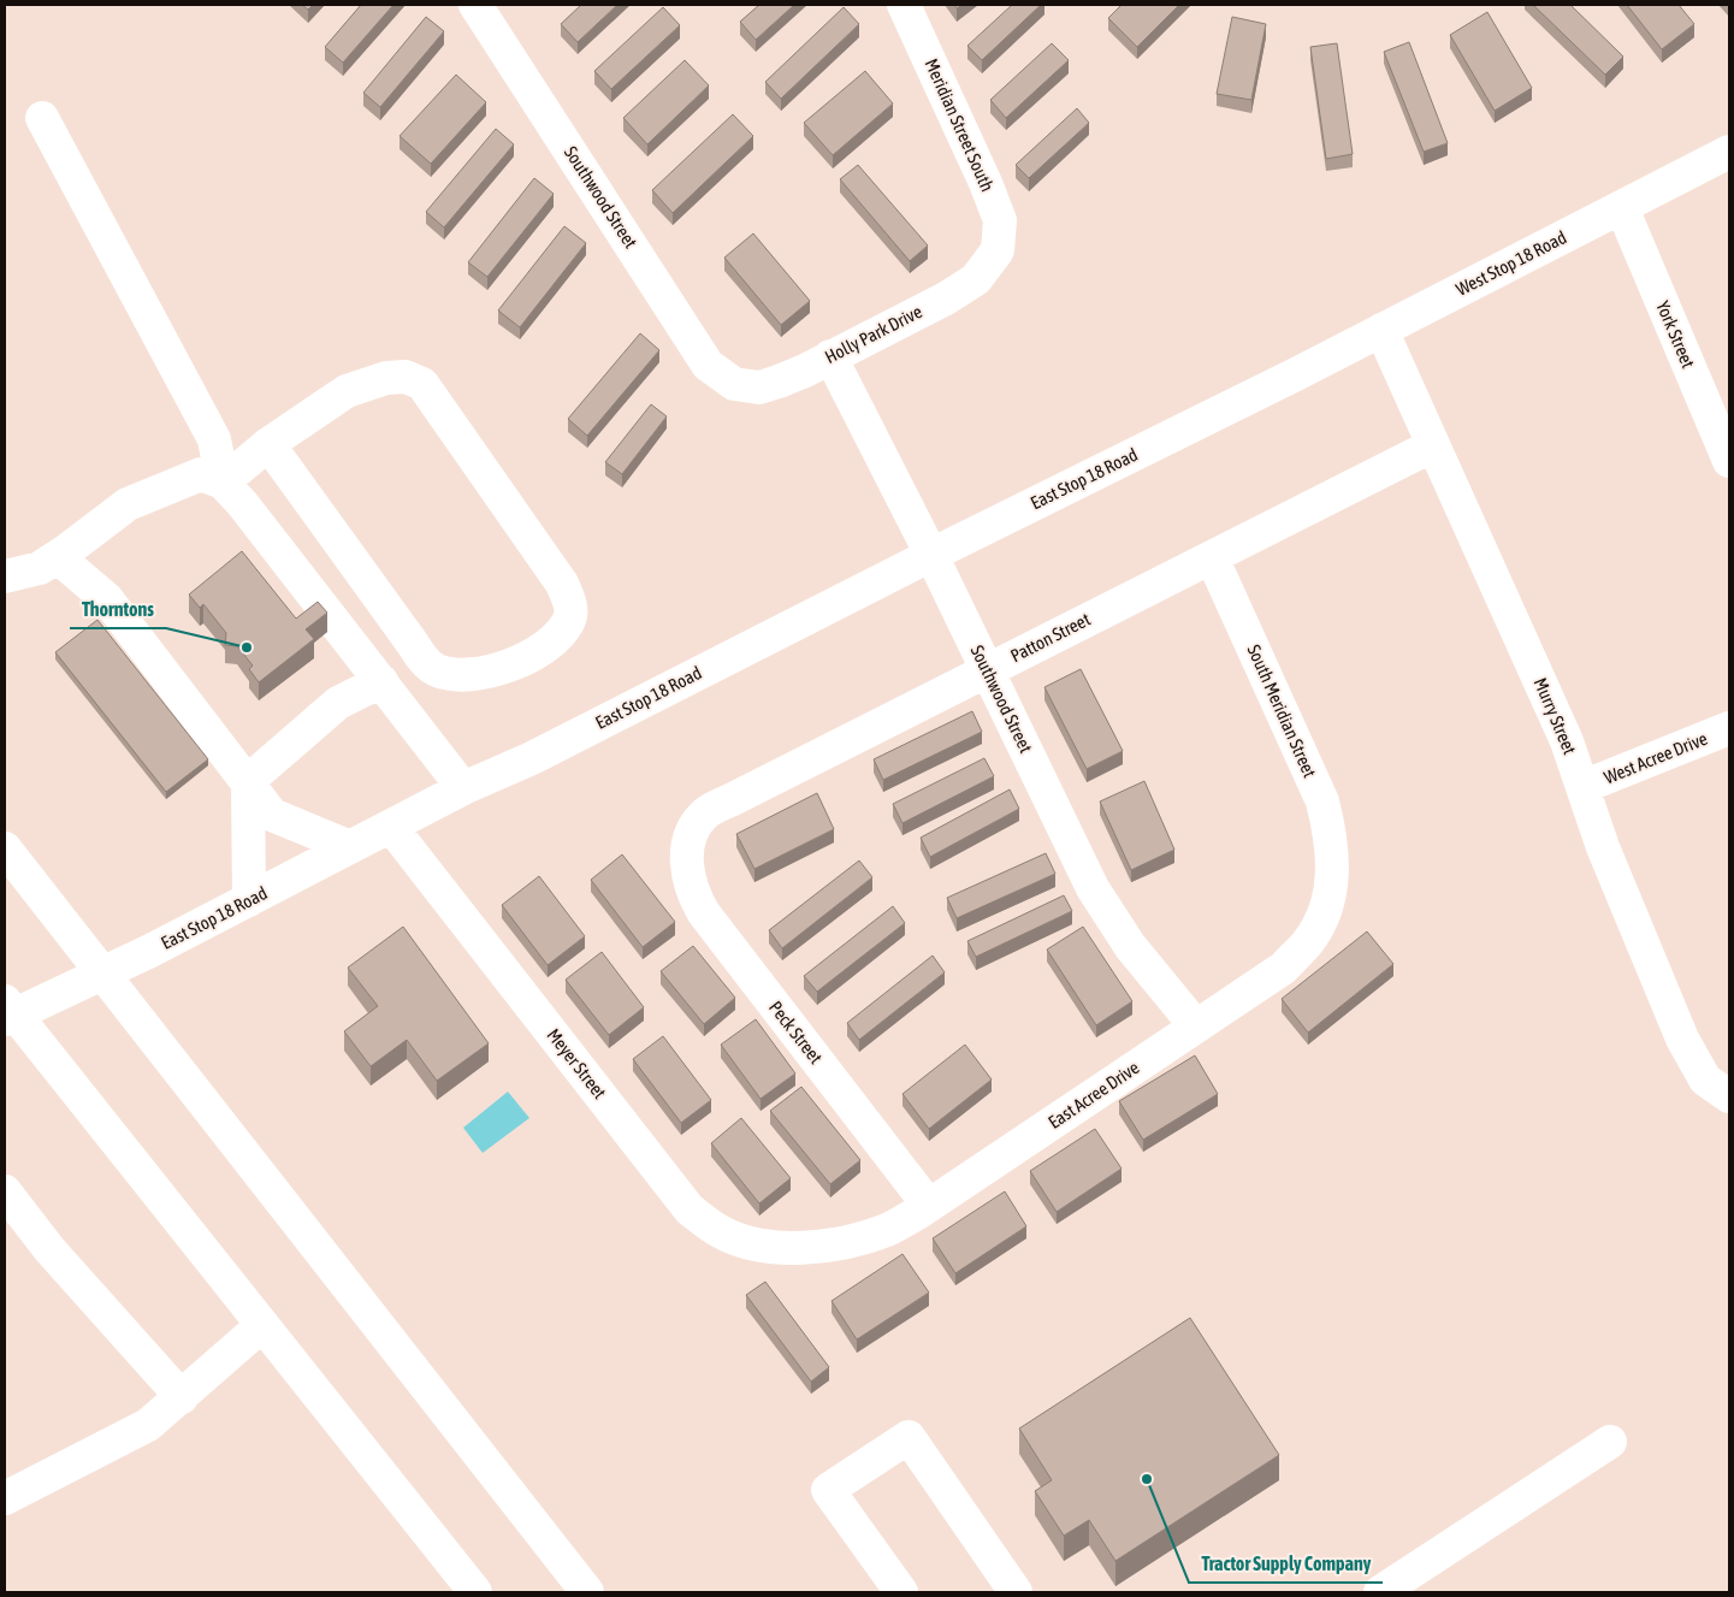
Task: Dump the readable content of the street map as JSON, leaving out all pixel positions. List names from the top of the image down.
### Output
{
  "streets": {
    "street": [
      "Meridian Street South",
      "Southwood Street",
      "West Stop 18 Road",
      "Holly Park Drive",
      "York Street",
      "East Stop 18 Road",
      "Patton Street",
      "South Meridian Street",
      "Murry Street",
      "West Acree Drive",
      "Peck Street",
      "Meyer Street",
      "East Acree Drive"
    ]
  },
  "crossings": [
    ["Meridian Street South", "Holly Park Drive"],
    ["Southwood Street", "Holly Park Drive"],
    ["Southwood Street", "East Stop 18 Road"],
    ["Southwood Street", "Patton Street"],
    ["Southwood Street", "East Acree Drive"],
    ["West Stop 18 Road", "York Street"],
    ["West Stop 18 Road", "East Stop 18 Road"],
    ["West Stop 18 Road", "Murry Street"],
    ["East Stop 18 Road", "Meyer Street"],
    ["Patton Street", "South Meridian Street"],
    ["Patton Street", "Murry Street"],
    ["Patton Street", "Peck Street"],
    ["South Meridian Street", "East Acree Drive"],
    ["Murry Street", "West Acree Drive"],
    ["Peck Street", "East Acree Drive"],
    ["Meyer Street", "East Acree Drive"]
  ],
  "places": ["Thorntons", "Tractor Supply Company"]
}
